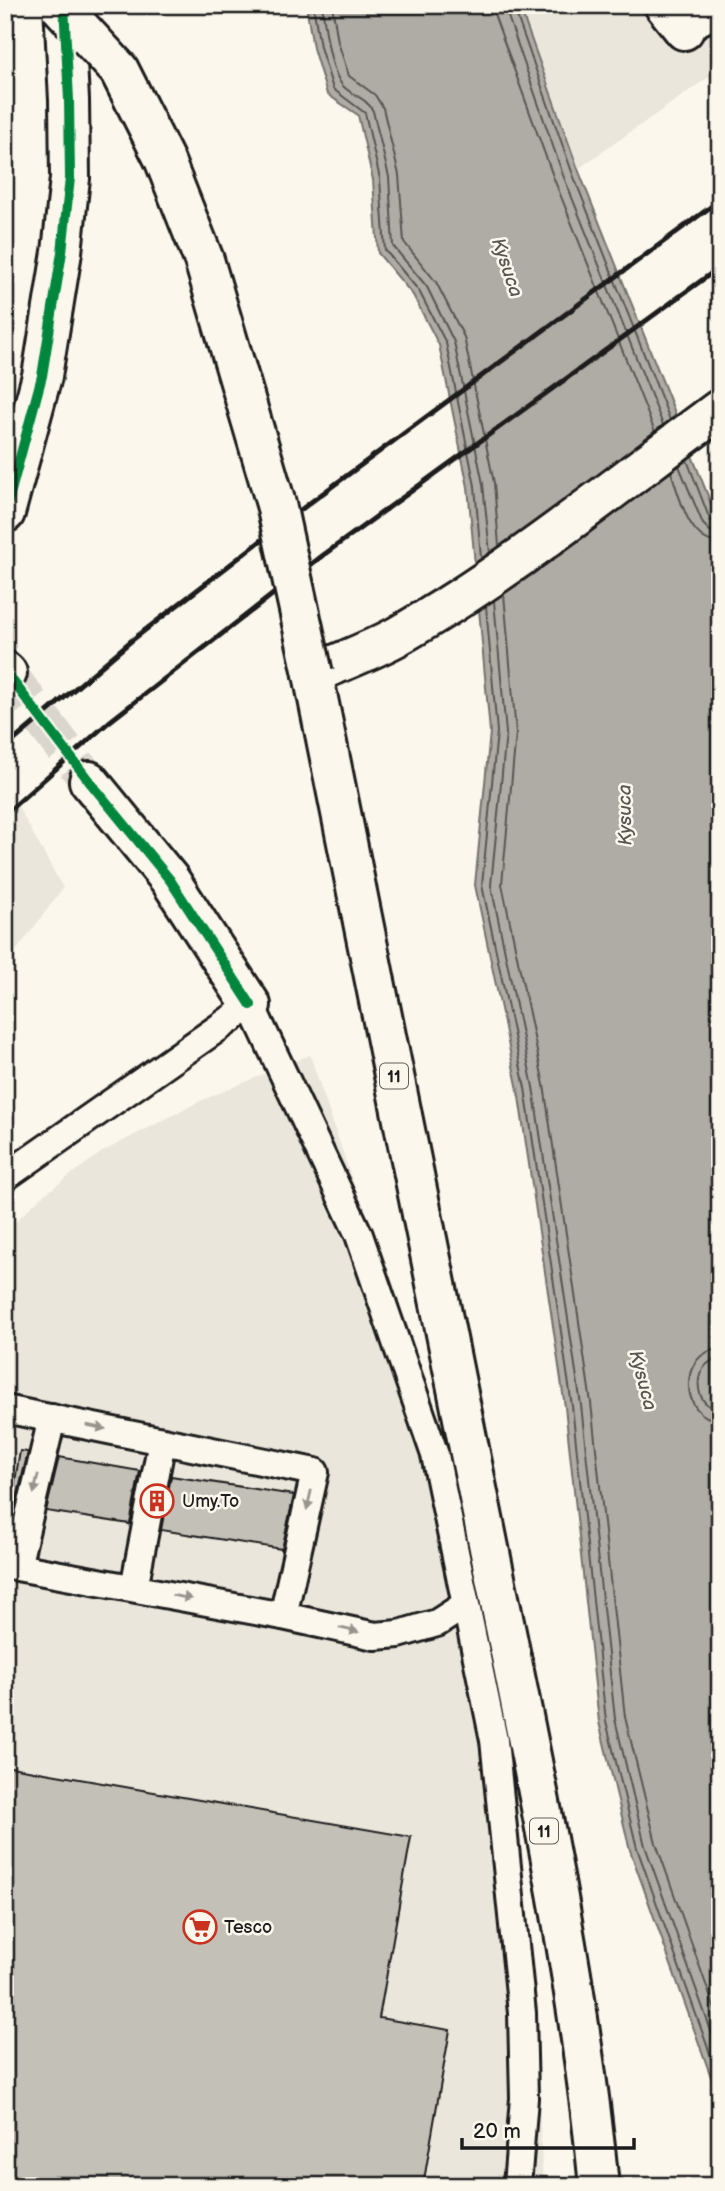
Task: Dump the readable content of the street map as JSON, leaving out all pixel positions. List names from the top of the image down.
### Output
{
  "streets": {
    "main road": ["11"]
  },
  "water": ["Kysuca"],
  "places": {
    "building": ["Umy.To"],
    "supermarket": ["Tesco"]
  },
  "scale_bar": "20 m"
}
